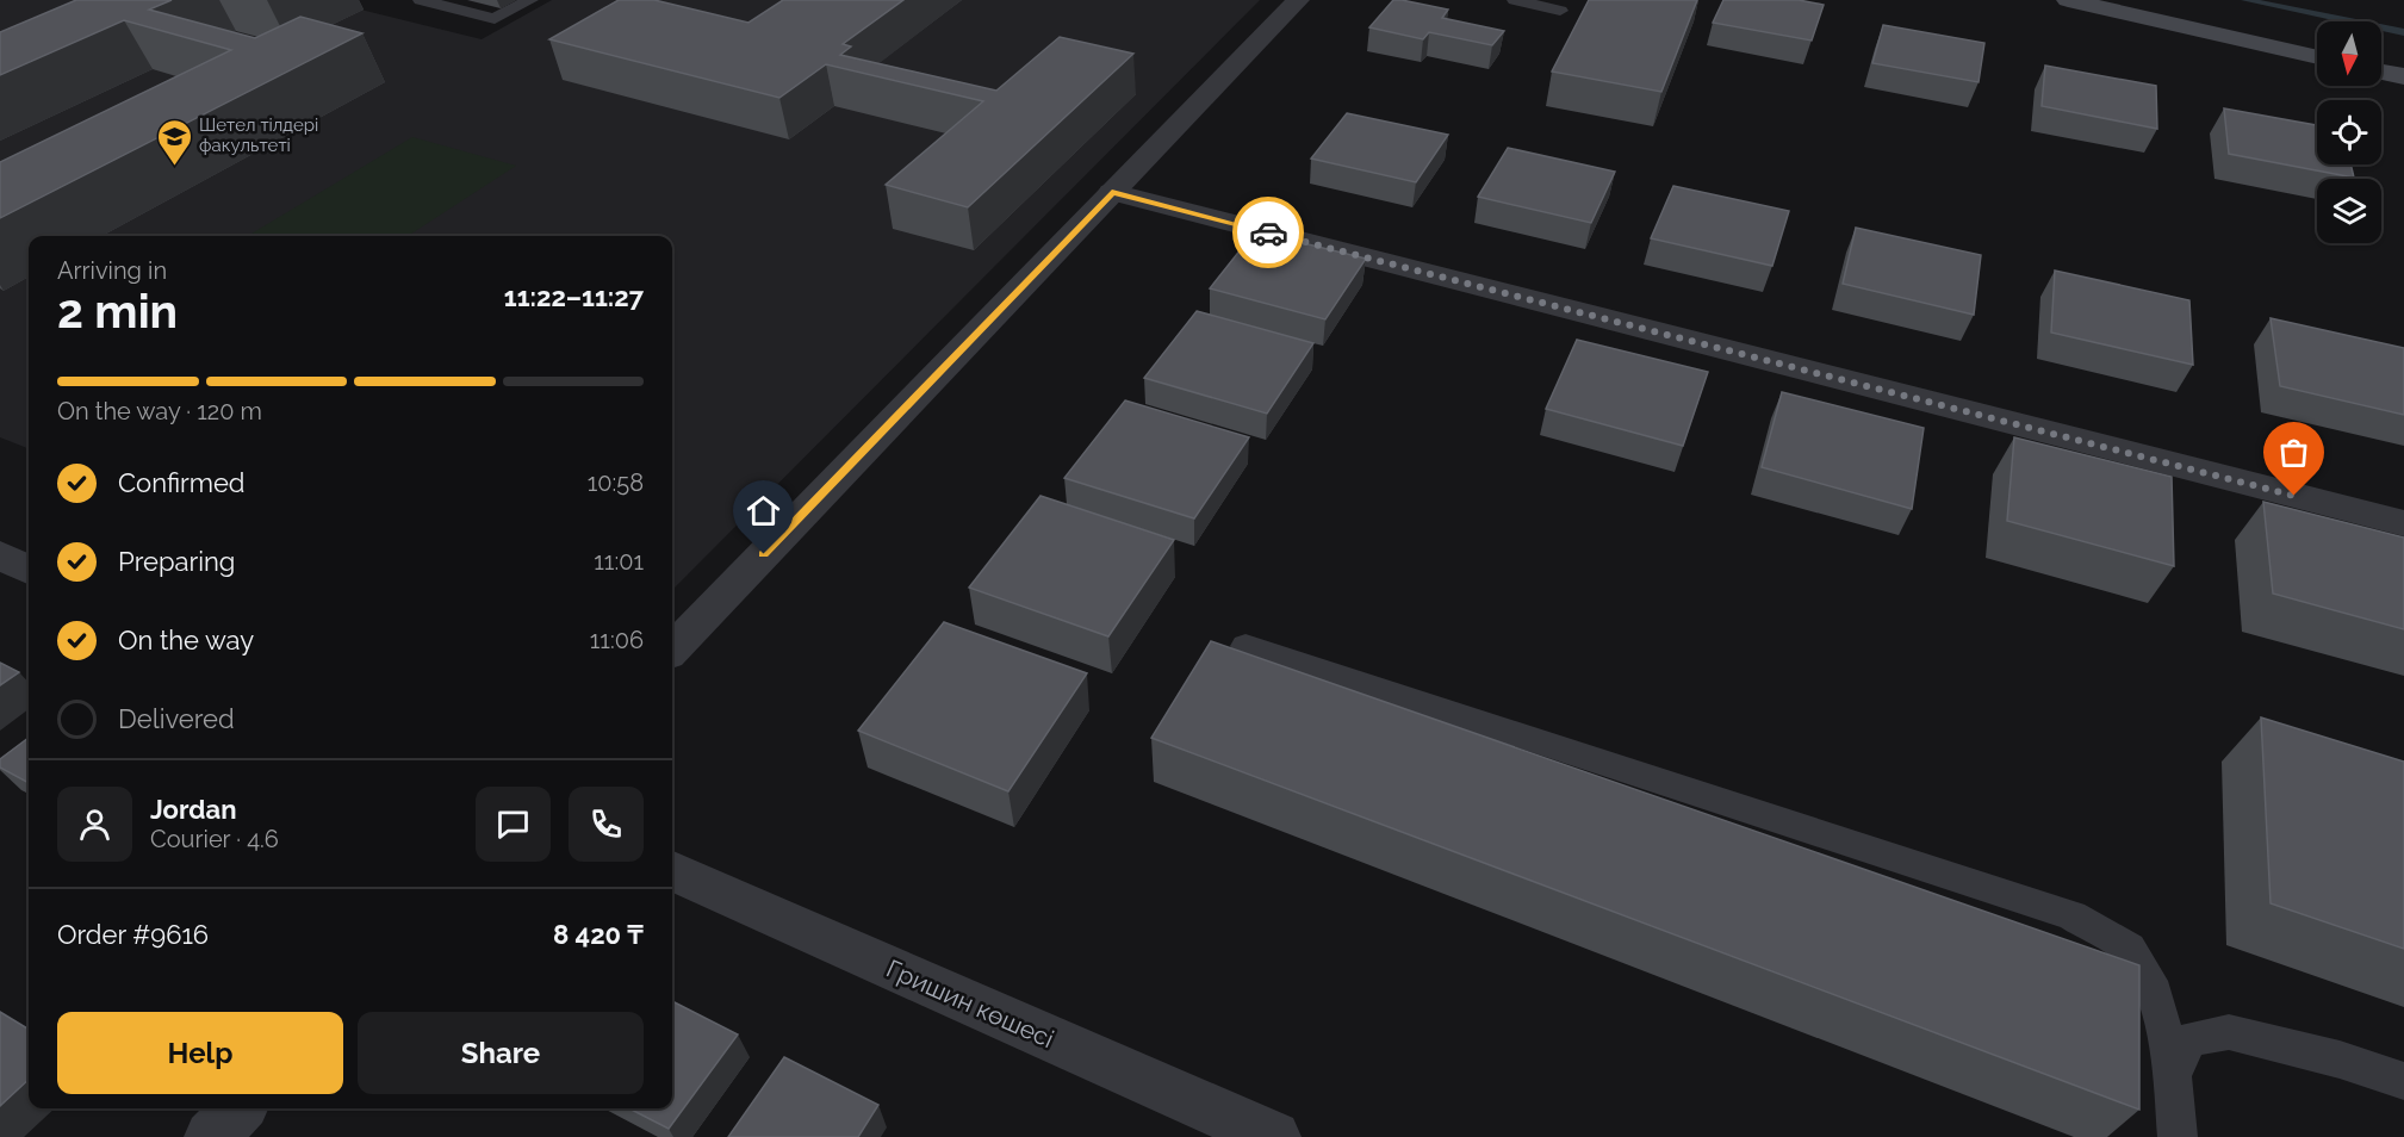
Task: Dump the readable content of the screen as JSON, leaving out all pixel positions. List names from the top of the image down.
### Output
{
  "streets": {
    "street": ["Гришин көшесі"]
  },
  "places": {
    "school or university": ["Шетел тілдері факультеті"]
  },
  "north": "bottom",
  "page": {
    "heading": ["2 min", "Arriving in", "11:22–11:27"],
    "panel": [
      "Jordan",
      "Courier · 4.6",
      "Order #9616",
      "8 420 ₸"
    ],
    "bar": "On the way · 120 m",
    "list": [
      ["Confirmed", "10:58"],
      ["Preparing", "11:01"],
      ["On the way", "11:06"],
      "Delivered"
    ],
    "buttons": ["Help", "Share"]
  }
}
